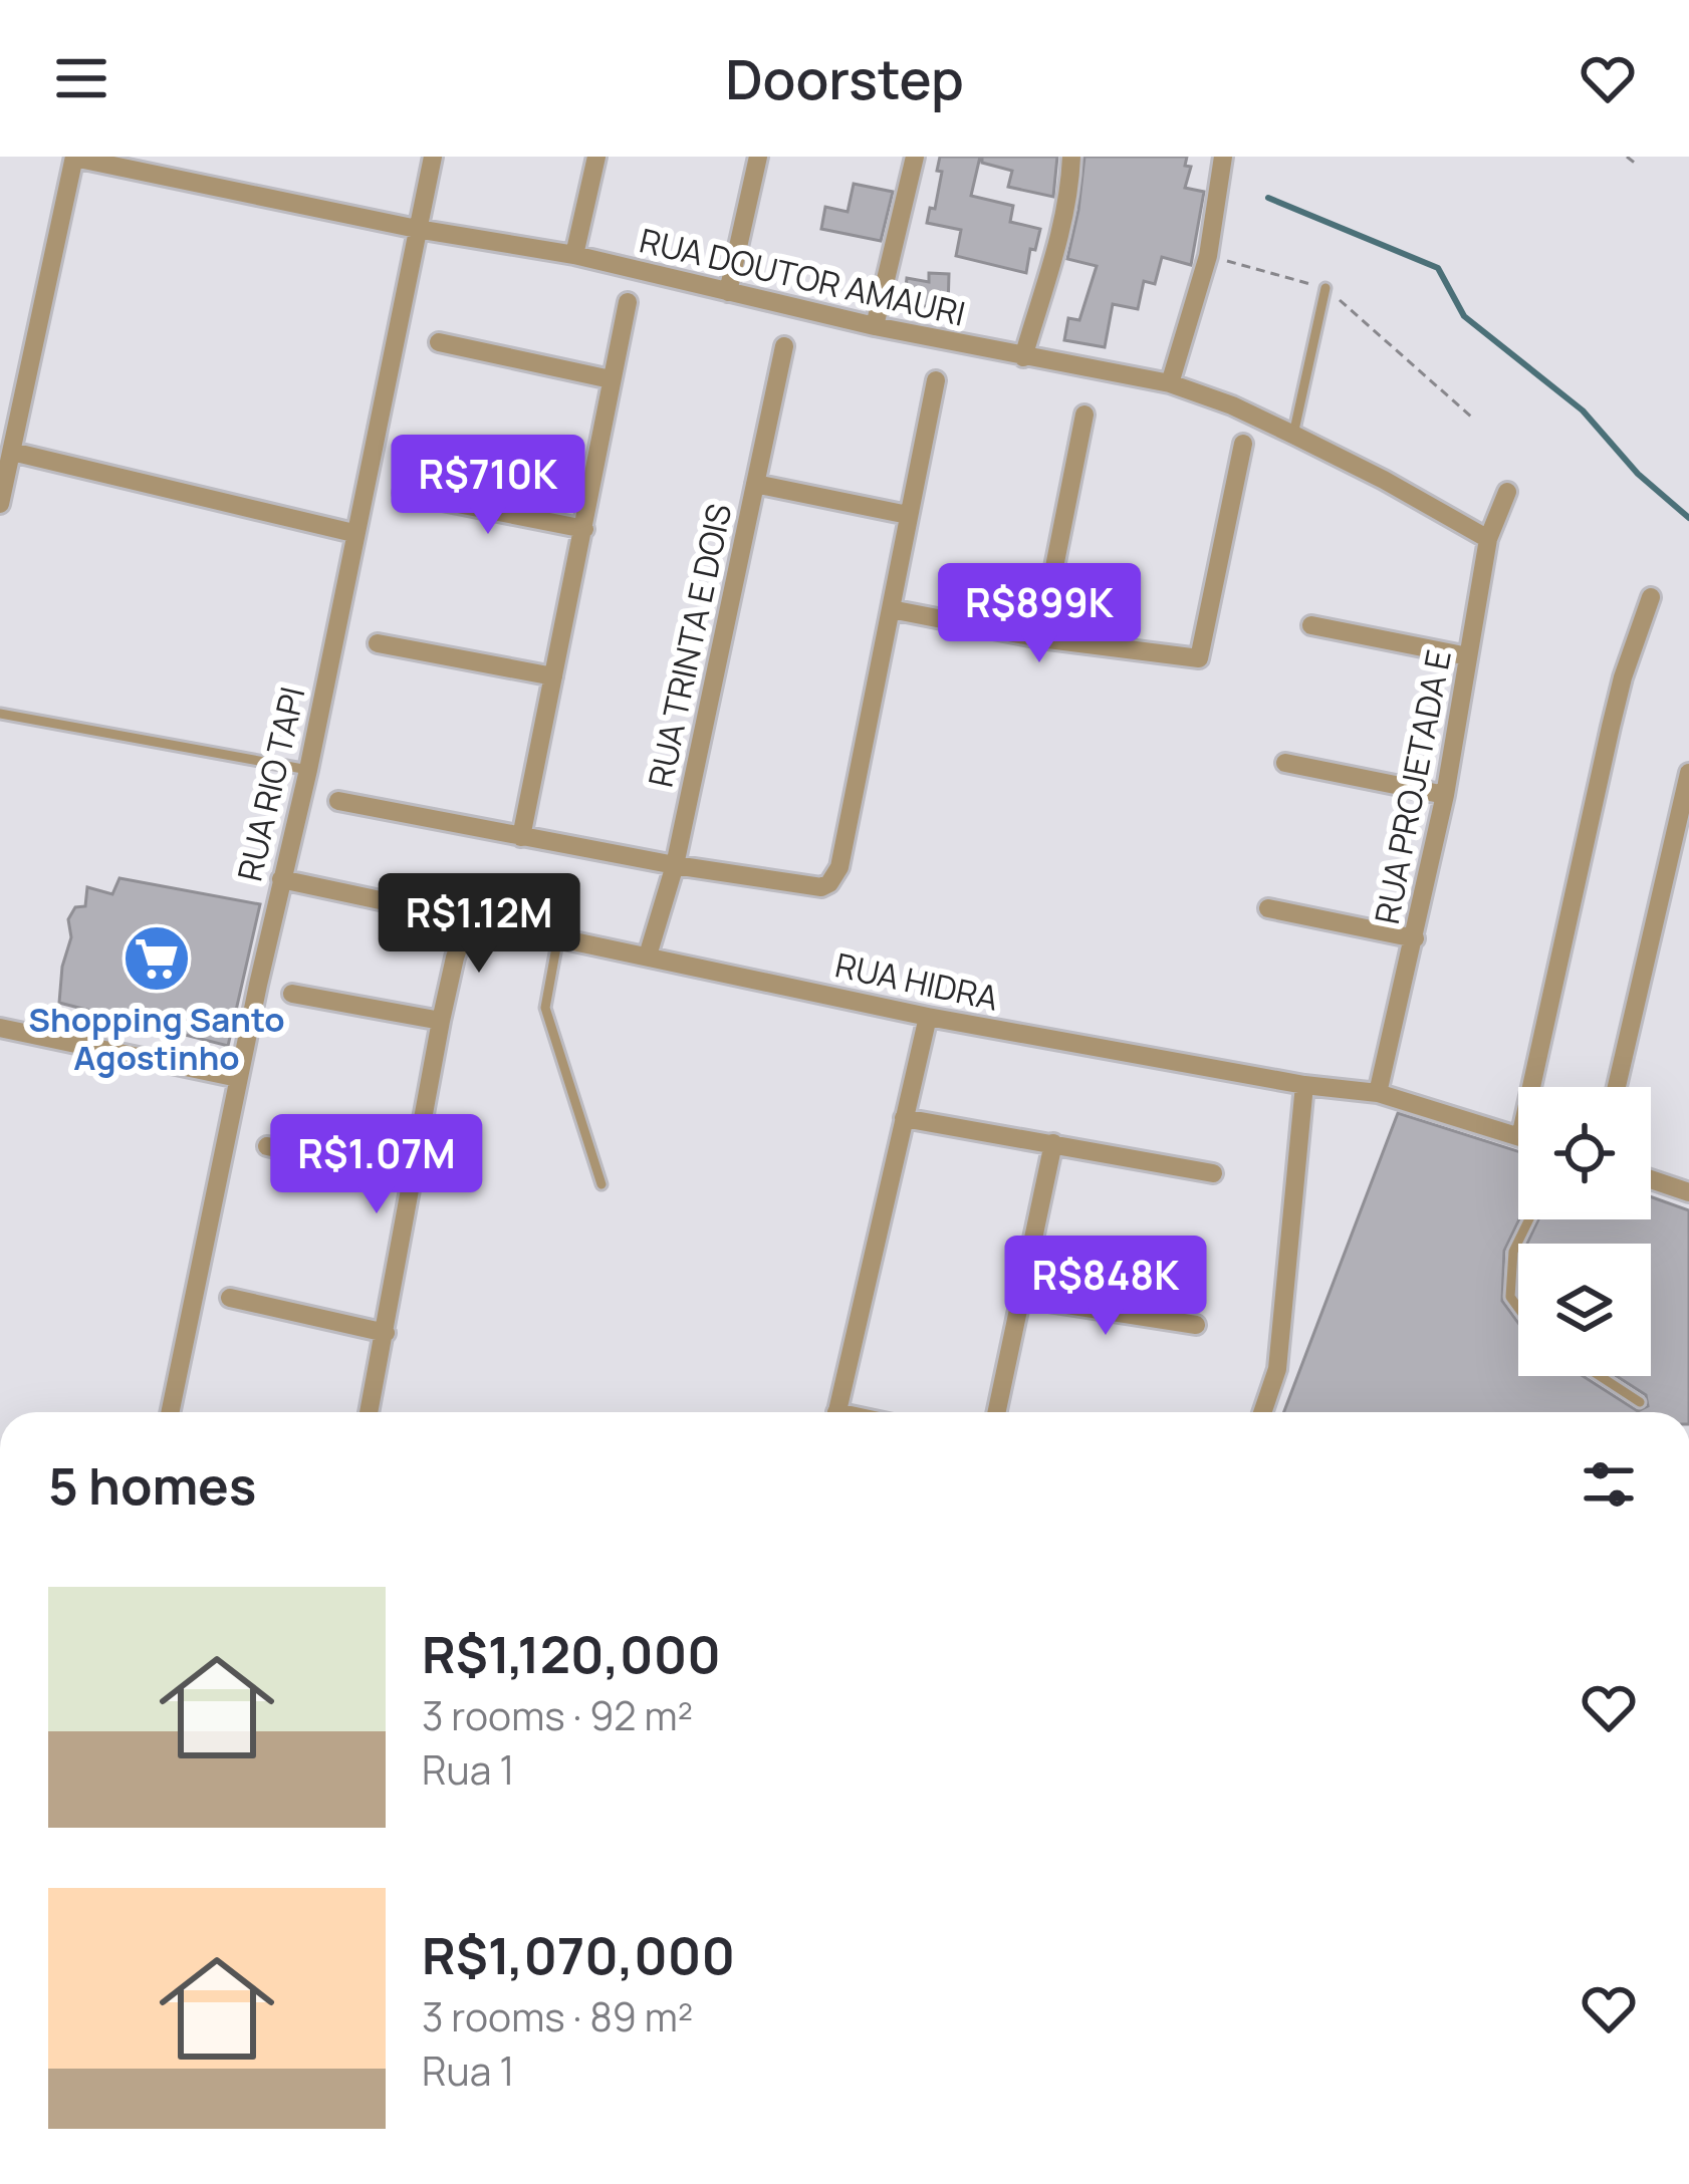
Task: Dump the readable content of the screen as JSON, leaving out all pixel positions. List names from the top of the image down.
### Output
{
  "streets": {
    "street": [
      "RUA DOUTOR AMAURI",
      "RUA TRINTA E DOIS",
      "RUA RIO TAPI",
      "RUA PROJETADA E",
      "RUA HIDRA"
    ]
  },
  "crossings": [
    ["RUA DOUTOR AMAURI", "RUA RIO TAPI"],
    ["RUA DOUTOR AMAURI", "RUA PROJETADA E"],
    ["RUA TRINTA E DOIS", "RUA HIDRA"],
    ["RUA RIO TAPI", "RUA HIDRA"],
    ["RUA PROJETADA E", "RUA HIDRA"]
  ],
  "places": {
    "supermarket": ["Shopping Santo Agostinho"]
  },
  "page": {
    "header": "Doorstep",
    "price": [
      "R$710K",
      "R$899K",
      "R$1.12M",
      "R$1.07M",
      "R$848K"
    ],
    "heading": "5 homes",
    "list": [
      {
        "name": "R$1,120,000",
        "note": "3 rooms · 92 m² · Rua 1"
      },
      {
        "name": "R$1,070,000",
        "note": "3 rooms · 89 m² · Rua 1"
      }
    ]
  }
}
